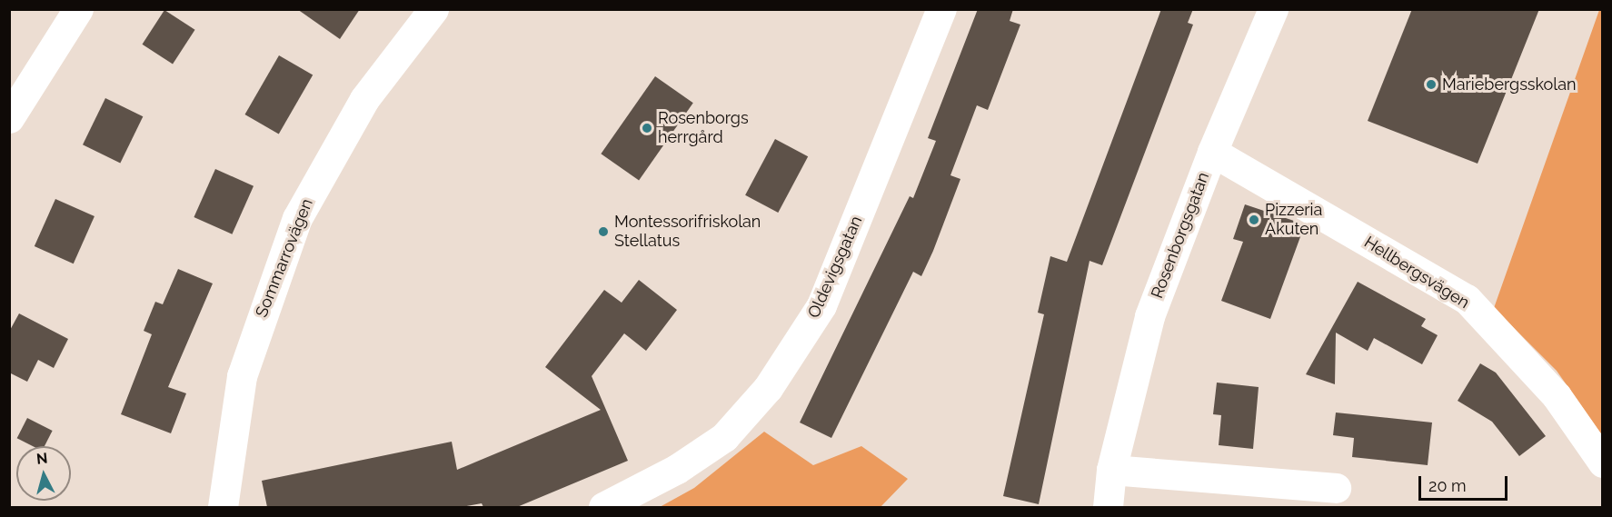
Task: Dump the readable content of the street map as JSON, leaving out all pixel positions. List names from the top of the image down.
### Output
{
  "streets": {
    "street": [
      "Rosenborgsgatan",
      "Sommarrovägen",
      "Oldevigsgatan",
      "Hellbergsvägen"
    ]
  },
  "crossings": [
    ["Rosenborgsgatan", "Hellbergsvägen"]
  ],
  "places": [
    "Mariebergsskolan",
    "Rosenborgs herrgård",
    "Pizzeria Akuten",
    "Montessorifriskolan Stellatus"
  ],
  "scale_bar": "20 m",
  "north": "top"
}
